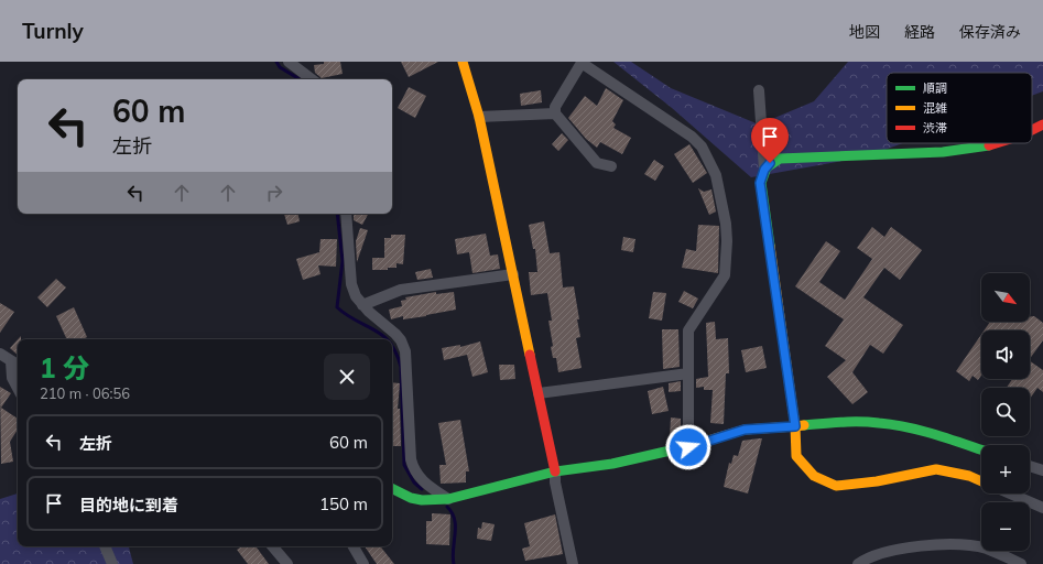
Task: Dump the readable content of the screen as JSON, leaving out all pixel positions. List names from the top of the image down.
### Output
{
  "legend": ["順調", "混雑", "渋滞"],
  "north": "bottom right",
  "page": {
    "header": "Turnly",
    "nav": ["地図", "経路", "保存済み"],
    "turn": ["60 m", "左折"],
    "map_buttons": ["+", "−"],
    "heading": ["1 分", "210 m · 06:56"],
    "list": [
      {
        "name": "左折",
        "value": "60 m"
      },
      {
        "name": "目的地に到着",
        "value": "150 m"
      }
    ]
  }
}
